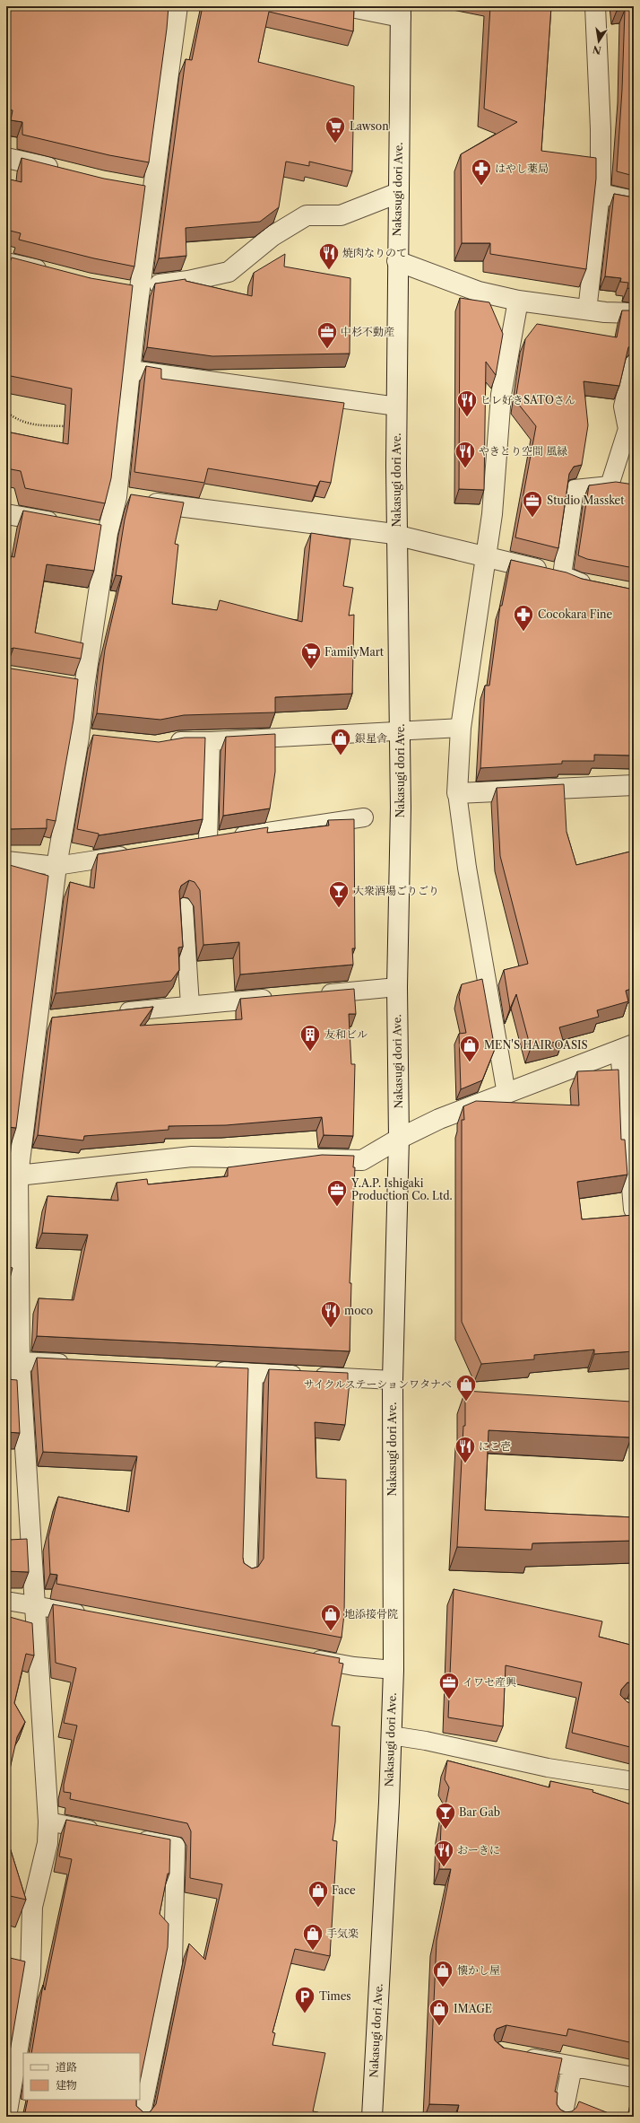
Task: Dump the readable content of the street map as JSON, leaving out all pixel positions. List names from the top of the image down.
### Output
{
  "streets": {
    "street": ["Nakasugi dori Ave."]
  },
  "places": {
    "supermarket": ["Lawson", "FamilyMart"],
    "pharmacy": ["はやし薬局", "Cocokara Fine"],
    "restaurant": [
      "焼肉なりのて",
      "ヒレ好きSATOさん",
      "やきとり空間 風緑",
      "moco",
      "にこ壱",
      "おーきに"
    ],
    "office": [
      "中杉不動産",
      "Studio Massket",
      "Y.A.P. Ishigaki Production Co. Ltd.",
      "イワセ産興"
    ],
    "shop": [
      "銀星舎",
      "MEN'S HAIR OASIS",
      "サイクルステーションワタナベ",
      "地添接骨院",
      "Face",
      "手気楽",
      "懐かし屋",
      "IMAGE"
    ],
    "bar": ["大衆酒場ごりごり", "Bar Gab"],
    "building": ["友和ビル"],
    "parking": ["Times"]
  },
  "legend": ["道路", "建物"],
  "north": "bottom"
}
